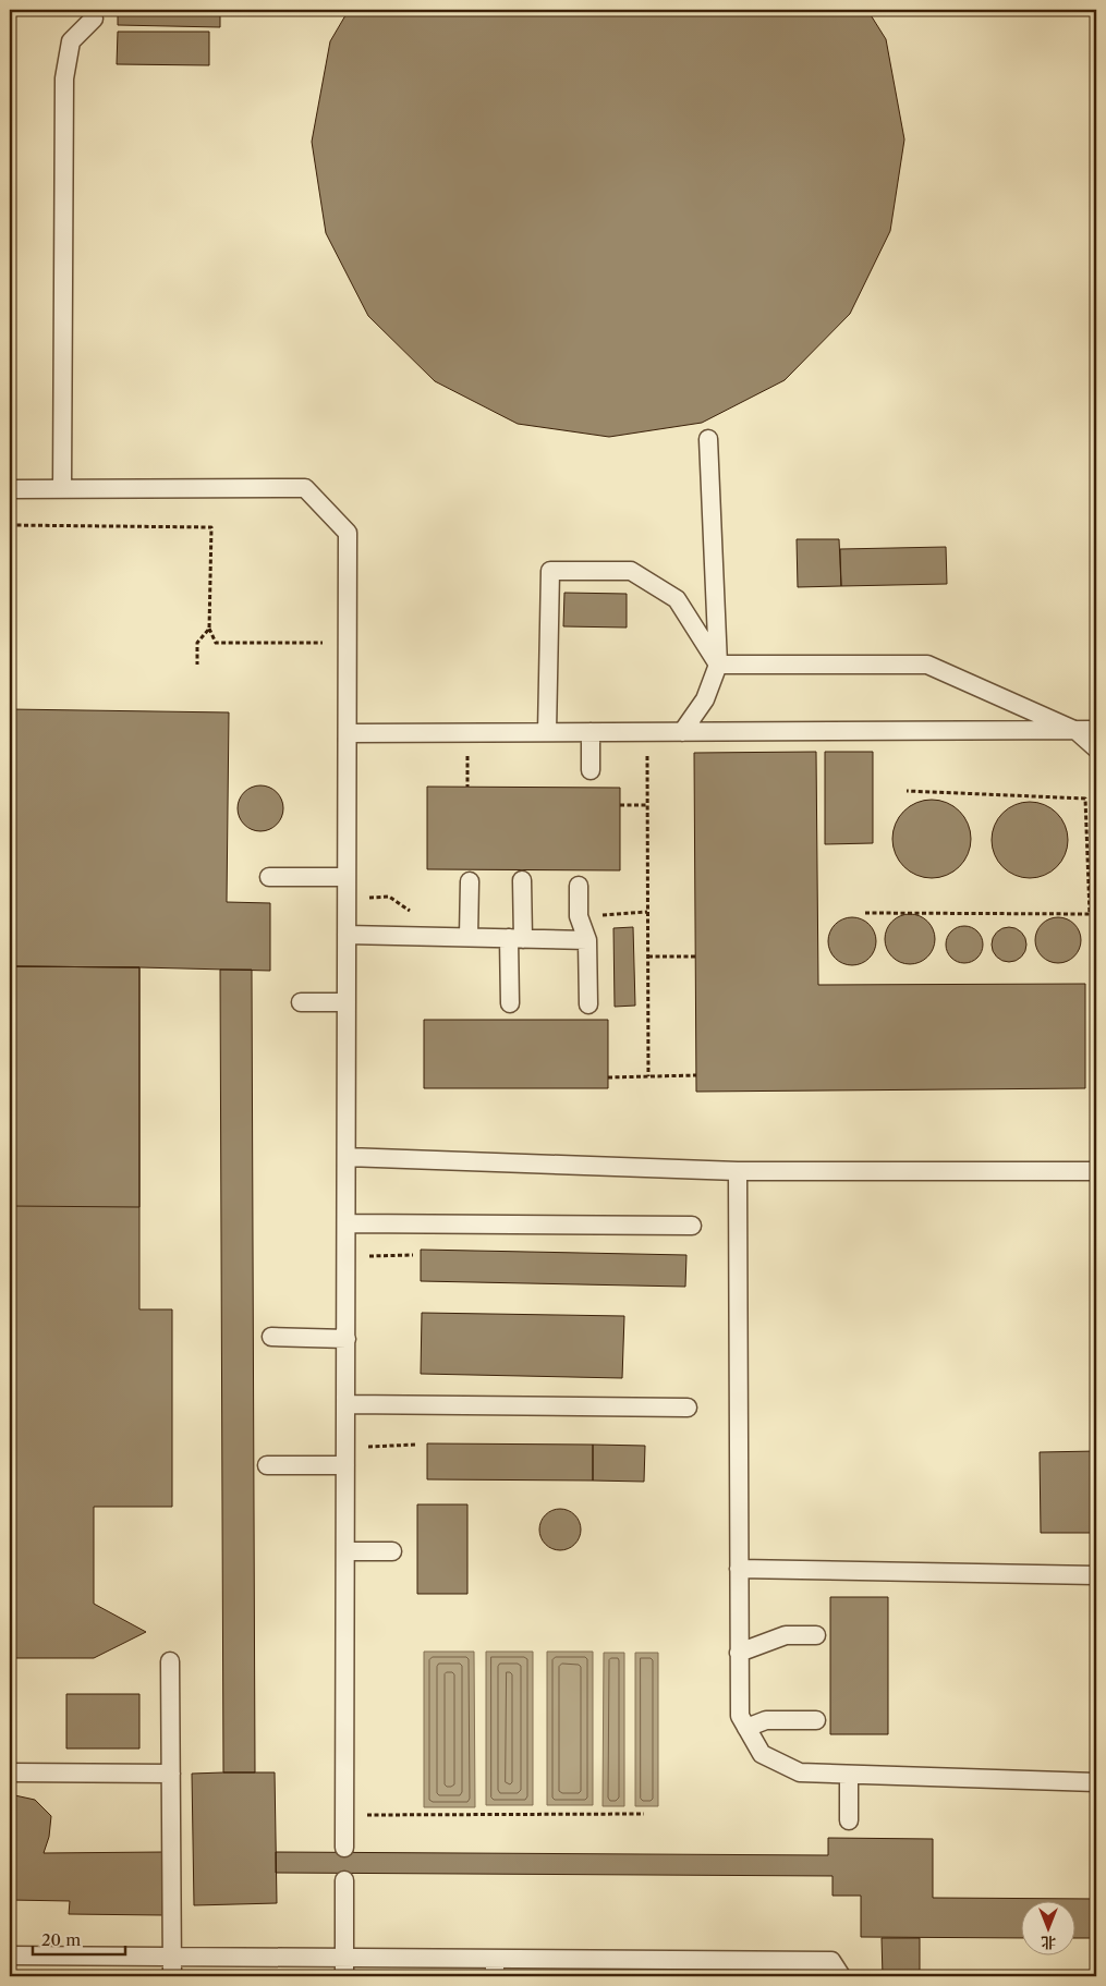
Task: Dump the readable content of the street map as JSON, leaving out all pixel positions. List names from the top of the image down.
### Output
{
  "scale_bar": "20 m",
  "north": "bottom"
}
